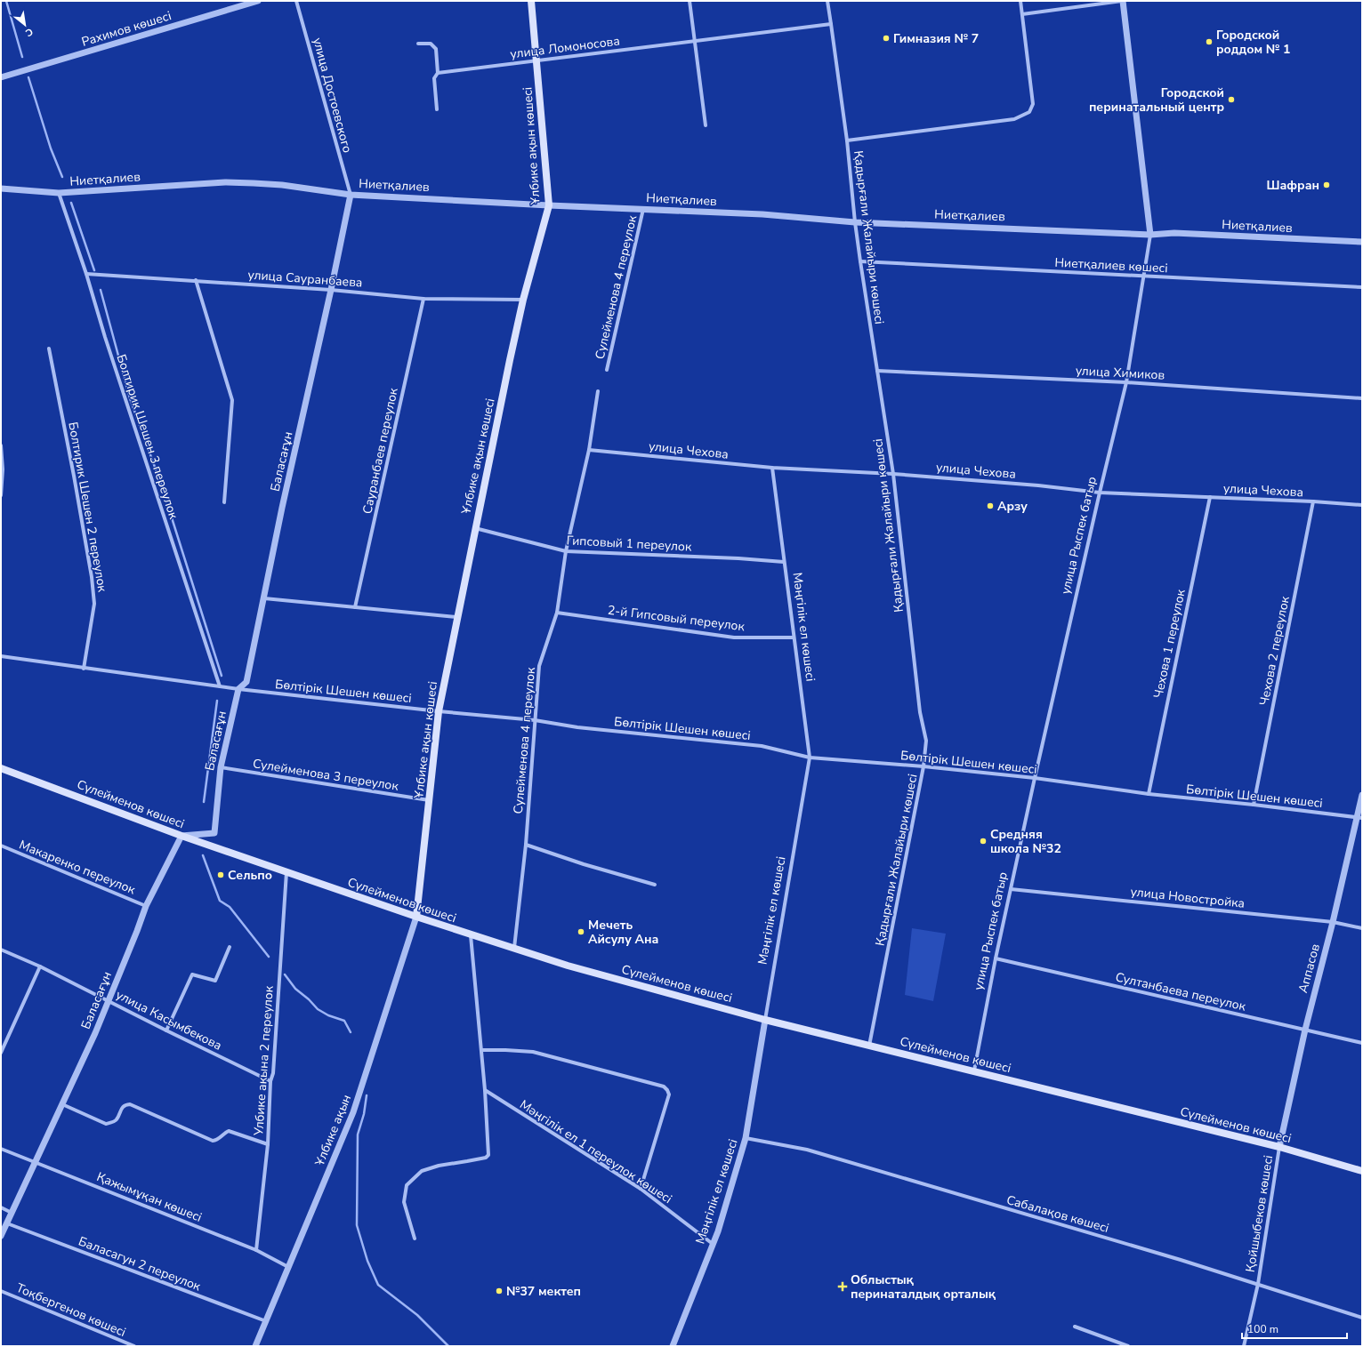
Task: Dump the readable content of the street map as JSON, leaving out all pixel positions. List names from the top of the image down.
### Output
{
  "streets": {
    "main road": ["Ұлбике ақын көшесі", "Сүлейменов көшесі"],
    "street": [
      "Рахимов көшесі",
      "улица Ломоносова",
      "улица Достоевского",
      "Ниетқалиев",
      "Қадырғали Жалайыри көшесі",
      "Ниетқалиев көшесі",
      "улица Сауранбаева",
      "Сулейменова 4 переулок",
      "улица Химиков",
      "Болтирик Шешен 3 переулок",
      "улица Чехова",
      "Сауранбаев переулок",
      "Баласағұн",
      "Болтирик Шешен 2 переулок",
      "улица Рыспек батыр",
      "Гипсовый 1 переулок",
      "2-й Гипсовый переулок",
      "Мәңгілік ел көшесі",
      "Чехова 1 переулок",
      "Чехова 2 переулок",
      "Бөлтірік Шешен көшесі",
      "Сулейменова 3 переулок",
      "Макаренко переулок",
      "улица Новостройка",
      "Аппасов",
      "Султанбаева переулок",
      "улица Касымбекова",
      "Улбике акына 2 переулок",
      "Ұлбике ақын",
      "Мәңгілік ел 1 переулок көшесі",
      "Қажымұқан көшесі",
      "Сабалақов көшесі",
      "Қойшыбеков көшесі",
      "Баласагун 2 переулок",
      "Тоқбергенов көшесі"
    ]
  },
  "crossings": [
    ["улица Ломоносова", "Ұлбике ақын көшесі"],
    ["улица Ломоносова", "Қадырғали Жалайыри көшесі"],
    ["улица Достоевского", "Ниетқалиев"],
    ["улица Достоевского", "Баласағұн"],
    ["Ұлбике ақын көшесі", "Ниетқалиев"],
    ["Ұлбике ақын көшесі", "улица Сауранбаева"],
    ["Ұлбике ақын көшесі", "Гипсовый 1 переулок"],
    ["Ұлбике ақын көшесі", "Бөлтірік Шешен көшесі"],
    ["Ұлбике ақын көшесі", "Сулейменова 3 переулок"],
    ["Ұлбике ақын көшесі", "Сүлейменов көшесі"],
    ["Ұлбике ақын көшесі", "Ұлбике ақын"],
    ["Ниетқалиев", "Қадырғали Жалайыри көшесі"],
    ["Ниетқалиев", "Сулейменова 4 переулок"],
    ["Ниетқалиев", "Болтирик Шешен 3 переулок"],
    ["Ниетқалиев", "Баласағұн"],
    ["Ниетқалиев", "улица Рыспек батыр"],
    ["Қадырғали Жалайыри көшесі", "Ниетқалиев көшесі"],
    ["Қадырғали Жалайыри көшесі", "улица Химиков"],
    ["Қадырғали Жалайыри көшесі", "улица Чехова"],
    ["Қадырғали Жалайыри көшесі", "Бөлтірік Шешен көшесі"],
    ["Қадырғали Жалайыри көшесі", "Сүлейменов көшесі"],
    ["Ниетқалиев көшесі", "улица Рыспек батыр"],
    ["улица Сауранбаева", "Болтирик Шешен 3 переулок"],
    ["улица Сауранбаева", "Сауранбаев переулок"],
    ["улица Сауранбаева", "Баласағұн"],
    ["Сулейменова 4 переулок", "улица Чехова"],
    ["Сулейменова 4 переулок", "Гипсовый 1 переулок"],
    ["Сулейменова 4 переулок", "2-й Гипсовый переулок"],
    ["Сулейменова 4 переулок", "Бөлтірік Шешен көшесі"],
    ["Сулейменова 4 переулок", "Сүлейменов көшесі"],
    ["улица Химиков", "улица Рыспек батыр"],
    ["Болтирик Шешен 3 переулок", "Бөлтірік Шешен көшесі"],
    ["улица Чехова", "улица Рыспек батыр"],
    ["улица Чехова", "Мәңгілік ел көшесі"],
    ["улица Чехова", "Чехова 1 переулок"],
    ["улица Чехова", "Чехова 2 переулок"],
    ["Баласағұн", "Бөлтірік Шешен көшесі"],
    ["Баласағұн", "Сулейменова 3 переулок"],
    ["Баласағұн", "Сүлейменов көшесі"],
    ["Баласағұн", "Макаренко переулок"],
    ["Баласағұн", "улица Касымбекова"],
    ["Баласағұн", "Қажымұқан көшесі"],
    ["Баласағұн", "Баласагун 2 переулок"],
    ["Болтирик Шешен 2 переулок", "Бөлтірік Шешен көшесі"],
    ["улица Рыспек батыр", "Бөлтірік Шешен көшесі"],
    ["улица Рыспек батыр", "Сүлейменов көшесі"],
    ["улица Рыспек батыр", "улица Новостройка"],
    ["улица Рыспек батыр", "Султанбаева переулок"],
    ["Гипсовый 1 переулок", "Мәңгілік ел көшесі"],
    ["2-й Гипсовый переулок", "Мәңгілік ел көшесі"],
    ["Мәңгілік ел көшесі", "Бөлтірік Шешен көшесі"],
    ["Мәңгілік ел көшесі", "Сүлейменов көшесі"],
    ["Мәңгілік ел көшесі", "Мәңгілік ел 1 переулок көшесі"],
    ["Мәңгілік ел көшесі", "Сабалақов көшесі"],
    ["Чехова 1 переулок", "Бөлтірік Шешен көшесі"],
    ["Чехова 2 переулок", "Бөлтірік Шешен көшесі"],
    ["Бөлтірік Шешен көшесі", "Аппасов"],
    ["Сүлейменов көшесі", "Аппасов"],
    ["Сүлейменов көшесі", "Улбике акына 2 переулок"],
    ["Сүлейменов көшесі", "Ұлбике ақын"],
    ["Сүлейменов көшесі", "Қойшыбеков көшесі"],
    ["улица Новостройка", "Аппасов"],
    ["Аппасов", "Султанбаева переулок"],
    ["Аппасов", "Қойшыбеков көшесі"],
    ["улица Касымбекова", "Улбике акына 2 переулок"],
    ["Улбике акына 2 переулок", "Қажымұқан көшесі"],
    ["Ұлбике ақын", "Қажымұқан көшесі"],
    ["Ұлбике ақын", "Баласагун 2 переулок"],
    ["Сабалақов көшесі", "Қойшыбеков көшесі"]
  ],
  "places": {
    "other": [
      "Гимназия № 7",
      "Городской роддом № 1",
      "Городской перинатальный центр",
      "Шафран",
      "Арзу",
      "Средняя школа №32",
      "Сельпо",
      "Мечеть Айсулу Ана",
      "№37 мектеп"
    ],
    "health": ["Облыстық перинаталдық орталық"]
  },
  "scale_bar": "100 m",
  "north": "bottom right"
}
